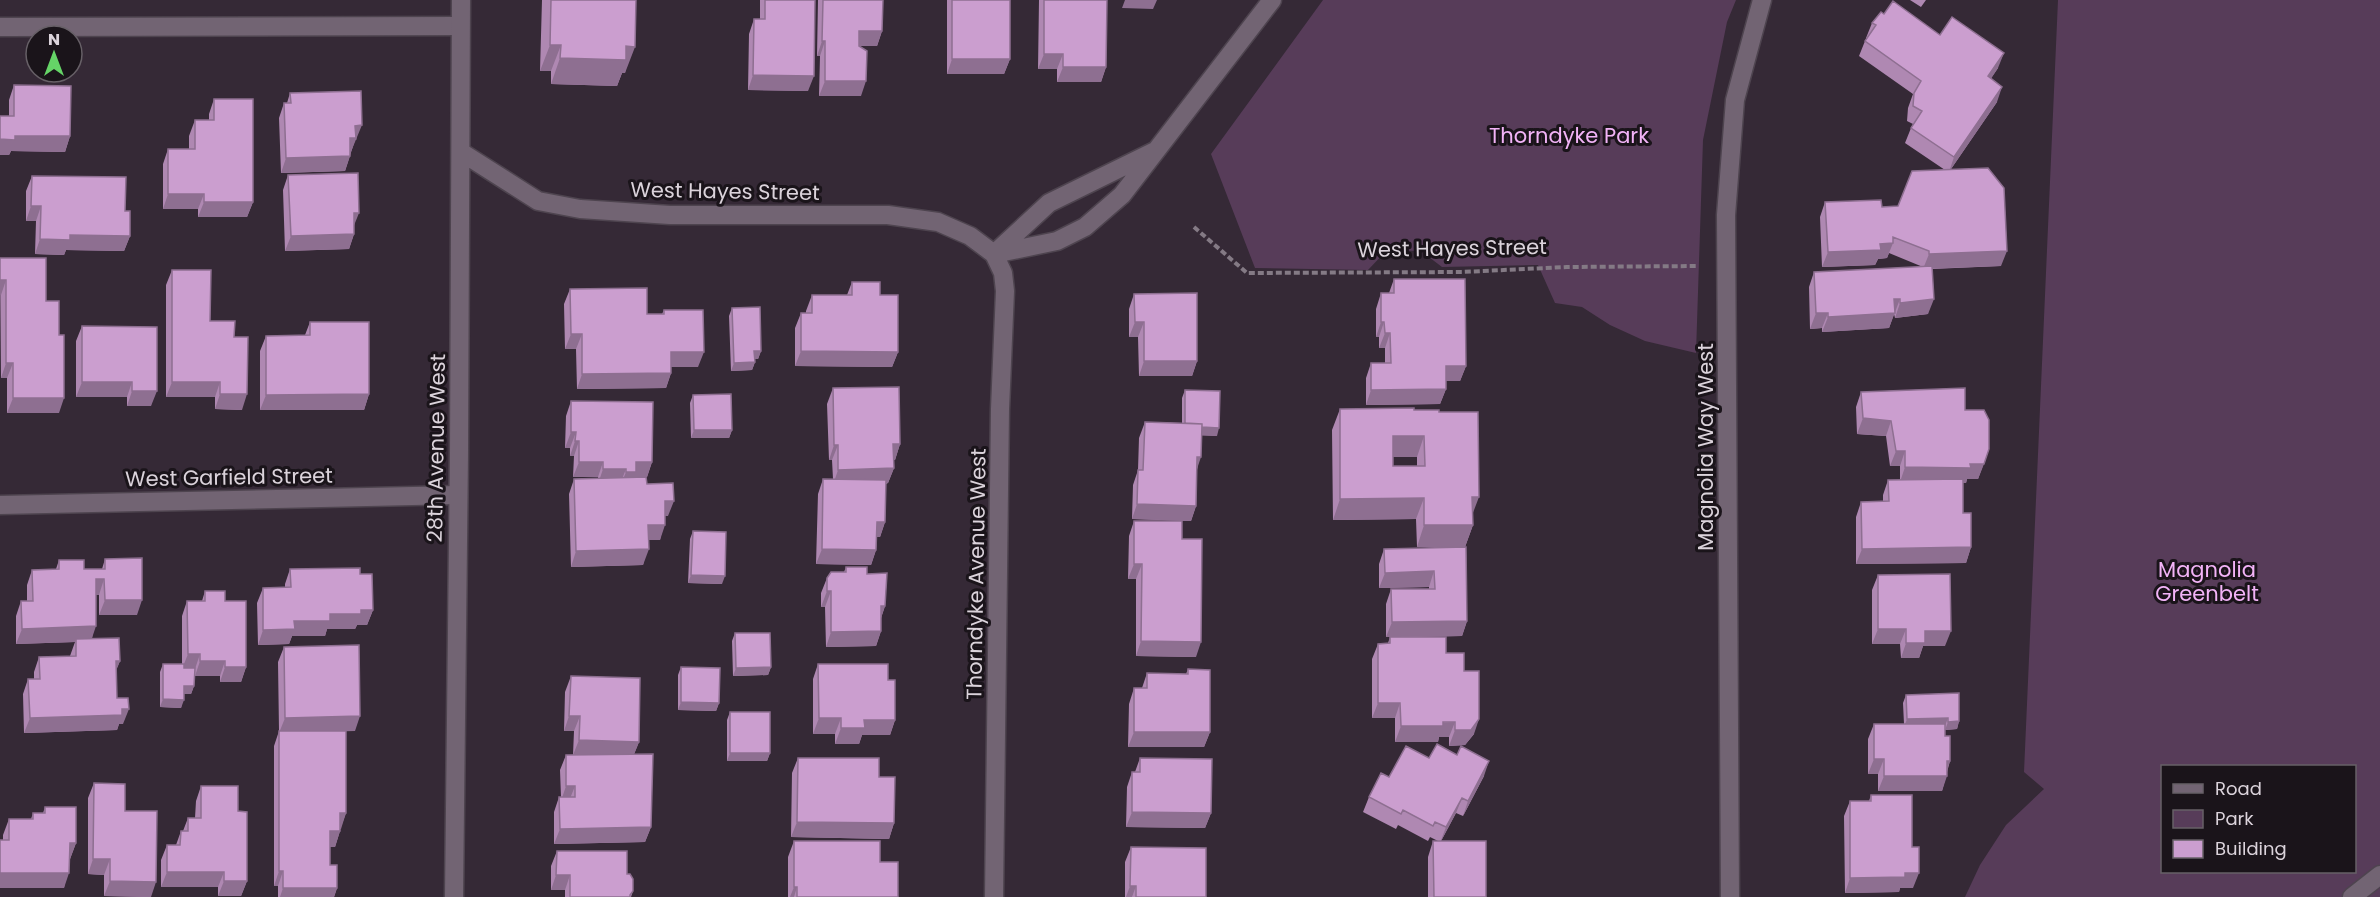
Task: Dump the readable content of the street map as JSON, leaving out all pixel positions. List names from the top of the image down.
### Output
{
  "streets": {
    "street": [
      "West Hayes Street",
      "Magnolia Way West",
      "28th Avenue West",
      "West Garfield Street",
      "Thorndyke Avenue West"
    ]
  },
  "crossings": [
    ["West Hayes Street", "Magnolia Way West"],
    ["West Hayes Street", "28th Avenue West"],
    ["West Hayes Street", "Thorndyke Avenue West"],
    ["28th Avenue West", "West Garfield Street"]
  ],
  "parks": ["Thorndyke Park", "Magnolia Greenbelt"],
  "legend": ["Road", "Park", "Building"],
  "north": "top"
}
